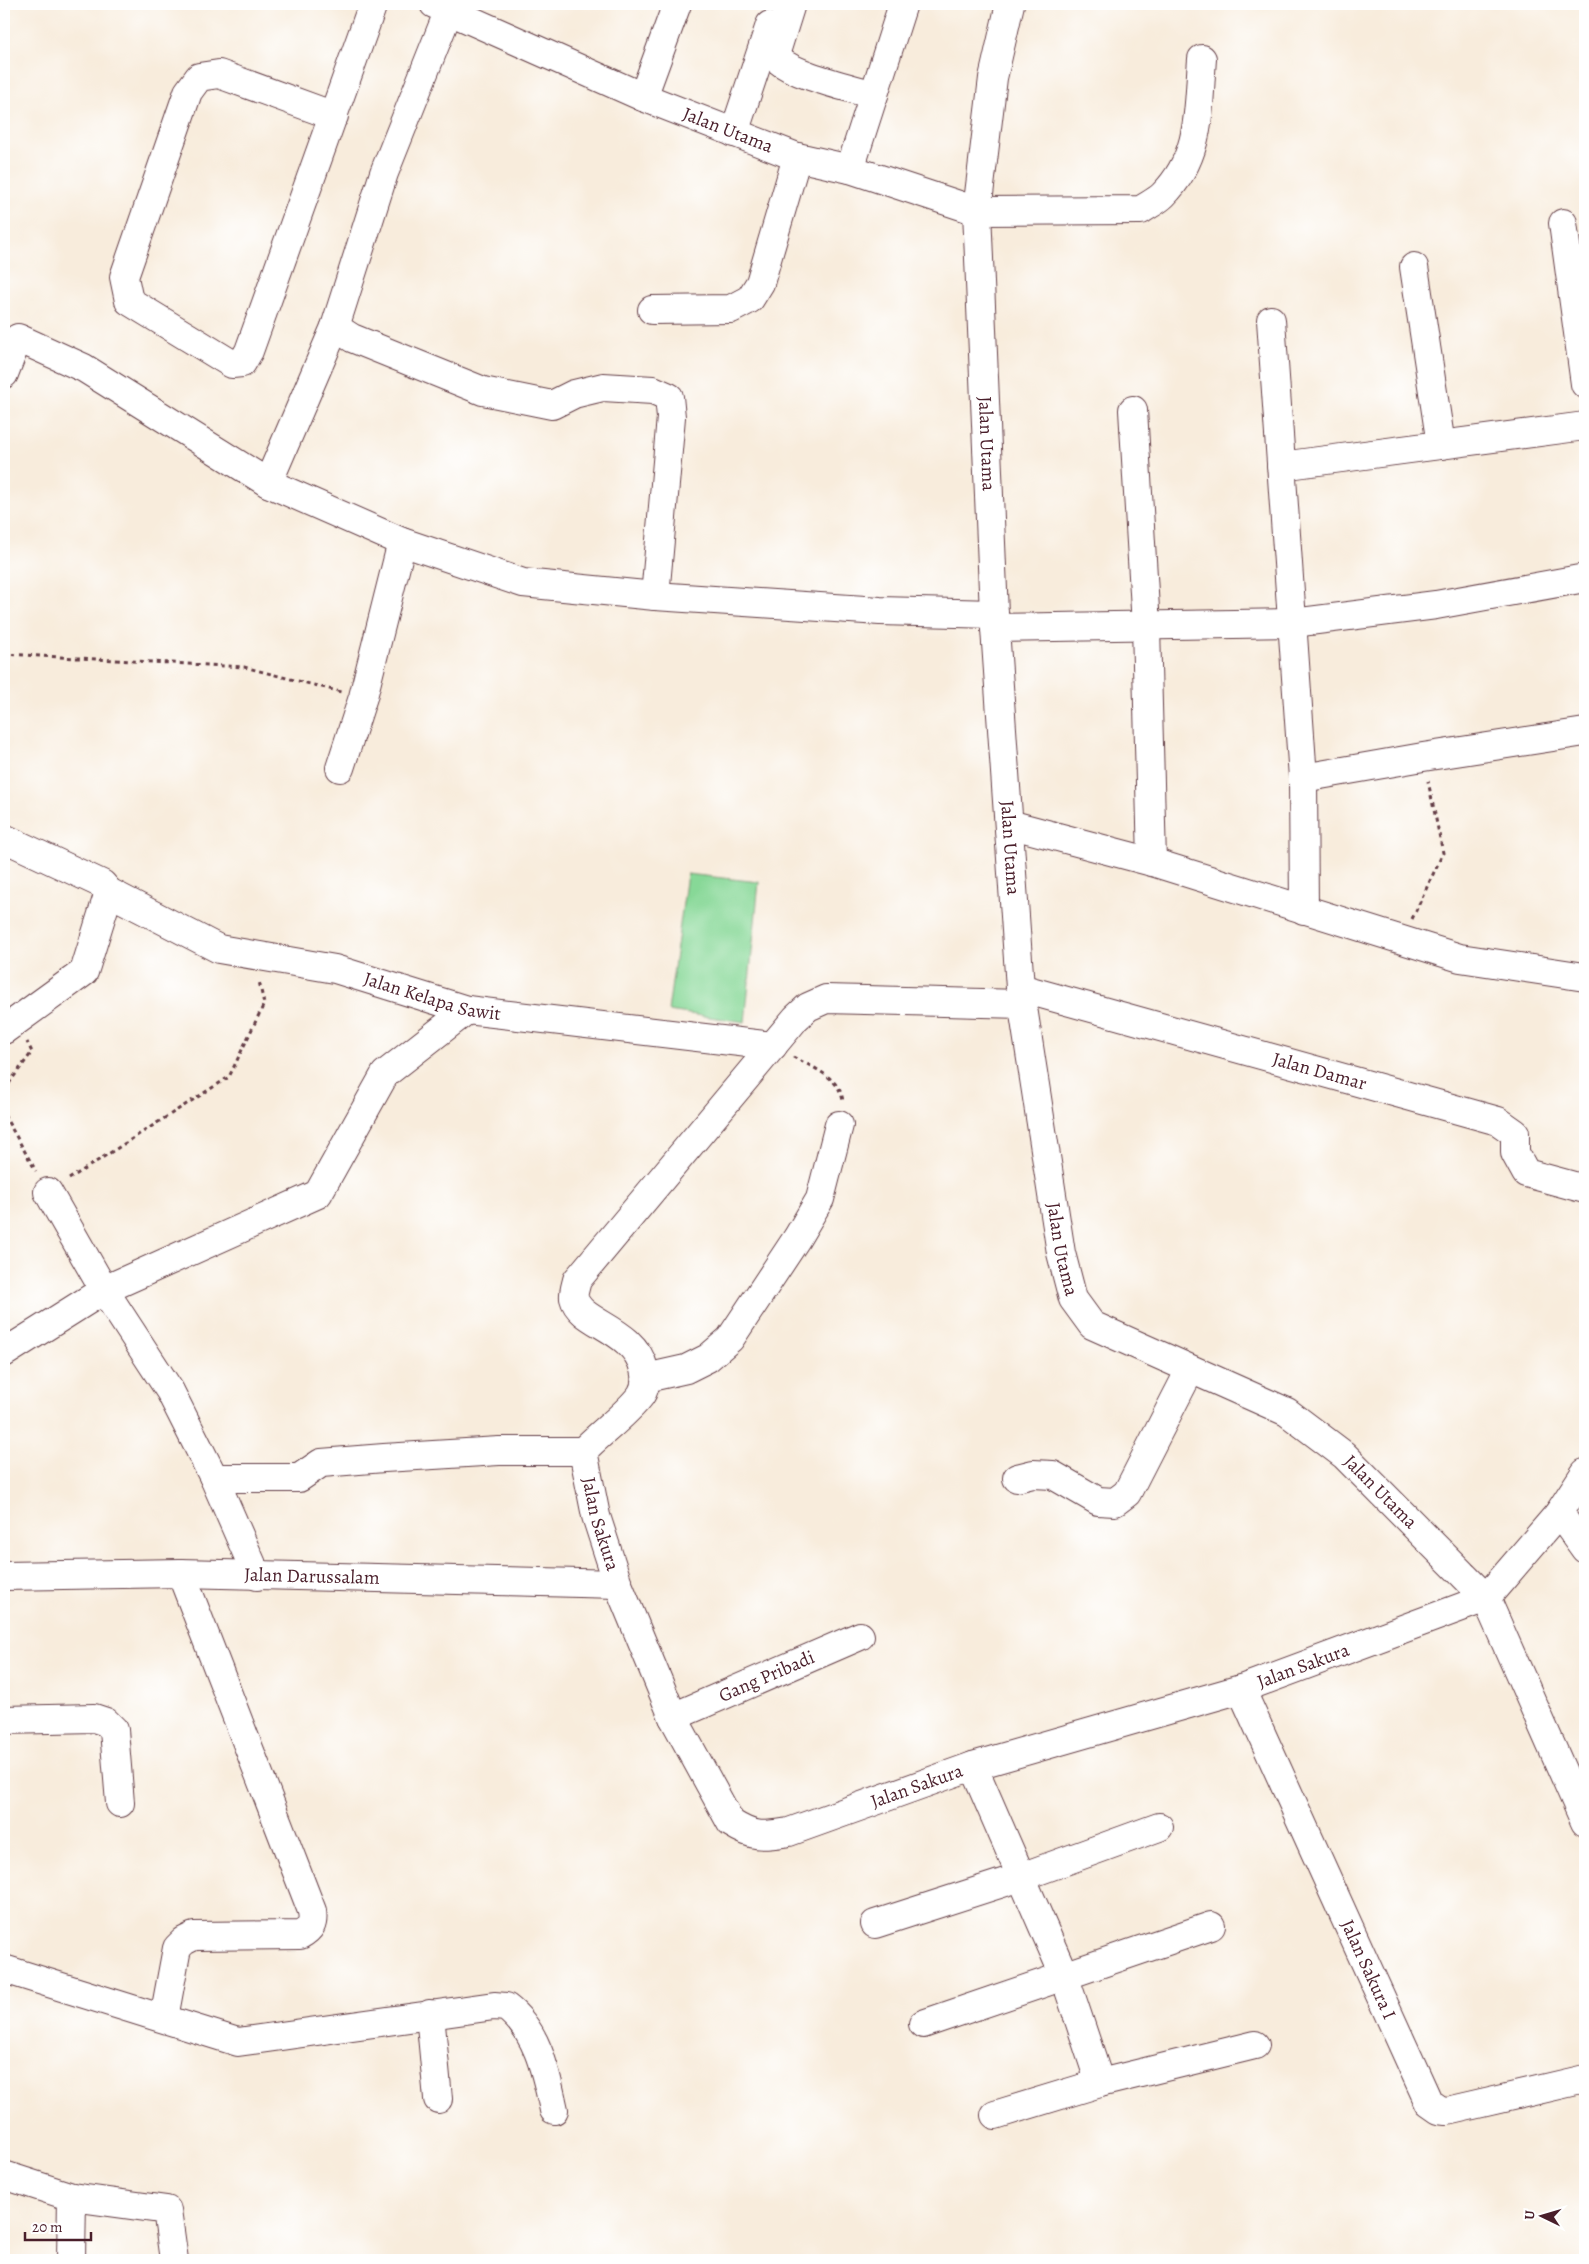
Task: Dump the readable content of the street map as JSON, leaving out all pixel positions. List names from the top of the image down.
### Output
{
  "streets": {
    "street": [
      "Jalan Utama",
      "Jalan Kelapa Sawit",
      "Jalan Damar",
      "Jalan Sakura",
      "Jalan Darussalam",
      "Gang Pribadi",
      "Jalan Sakura I"
    ]
  },
  "crossings": [
    ["Jalan Utama", "Jalan Damar"],
    ["Jalan Utama", "Jalan Sakura"],
    ["Jalan Sakura", "Jalan Darussalam"],
    ["Jalan Sakura", "Gang Pribadi"],
    ["Jalan Sakura", "Jalan Sakura I"]
  ],
  "scale_bar": "20 m",
  "north": "left"
}
